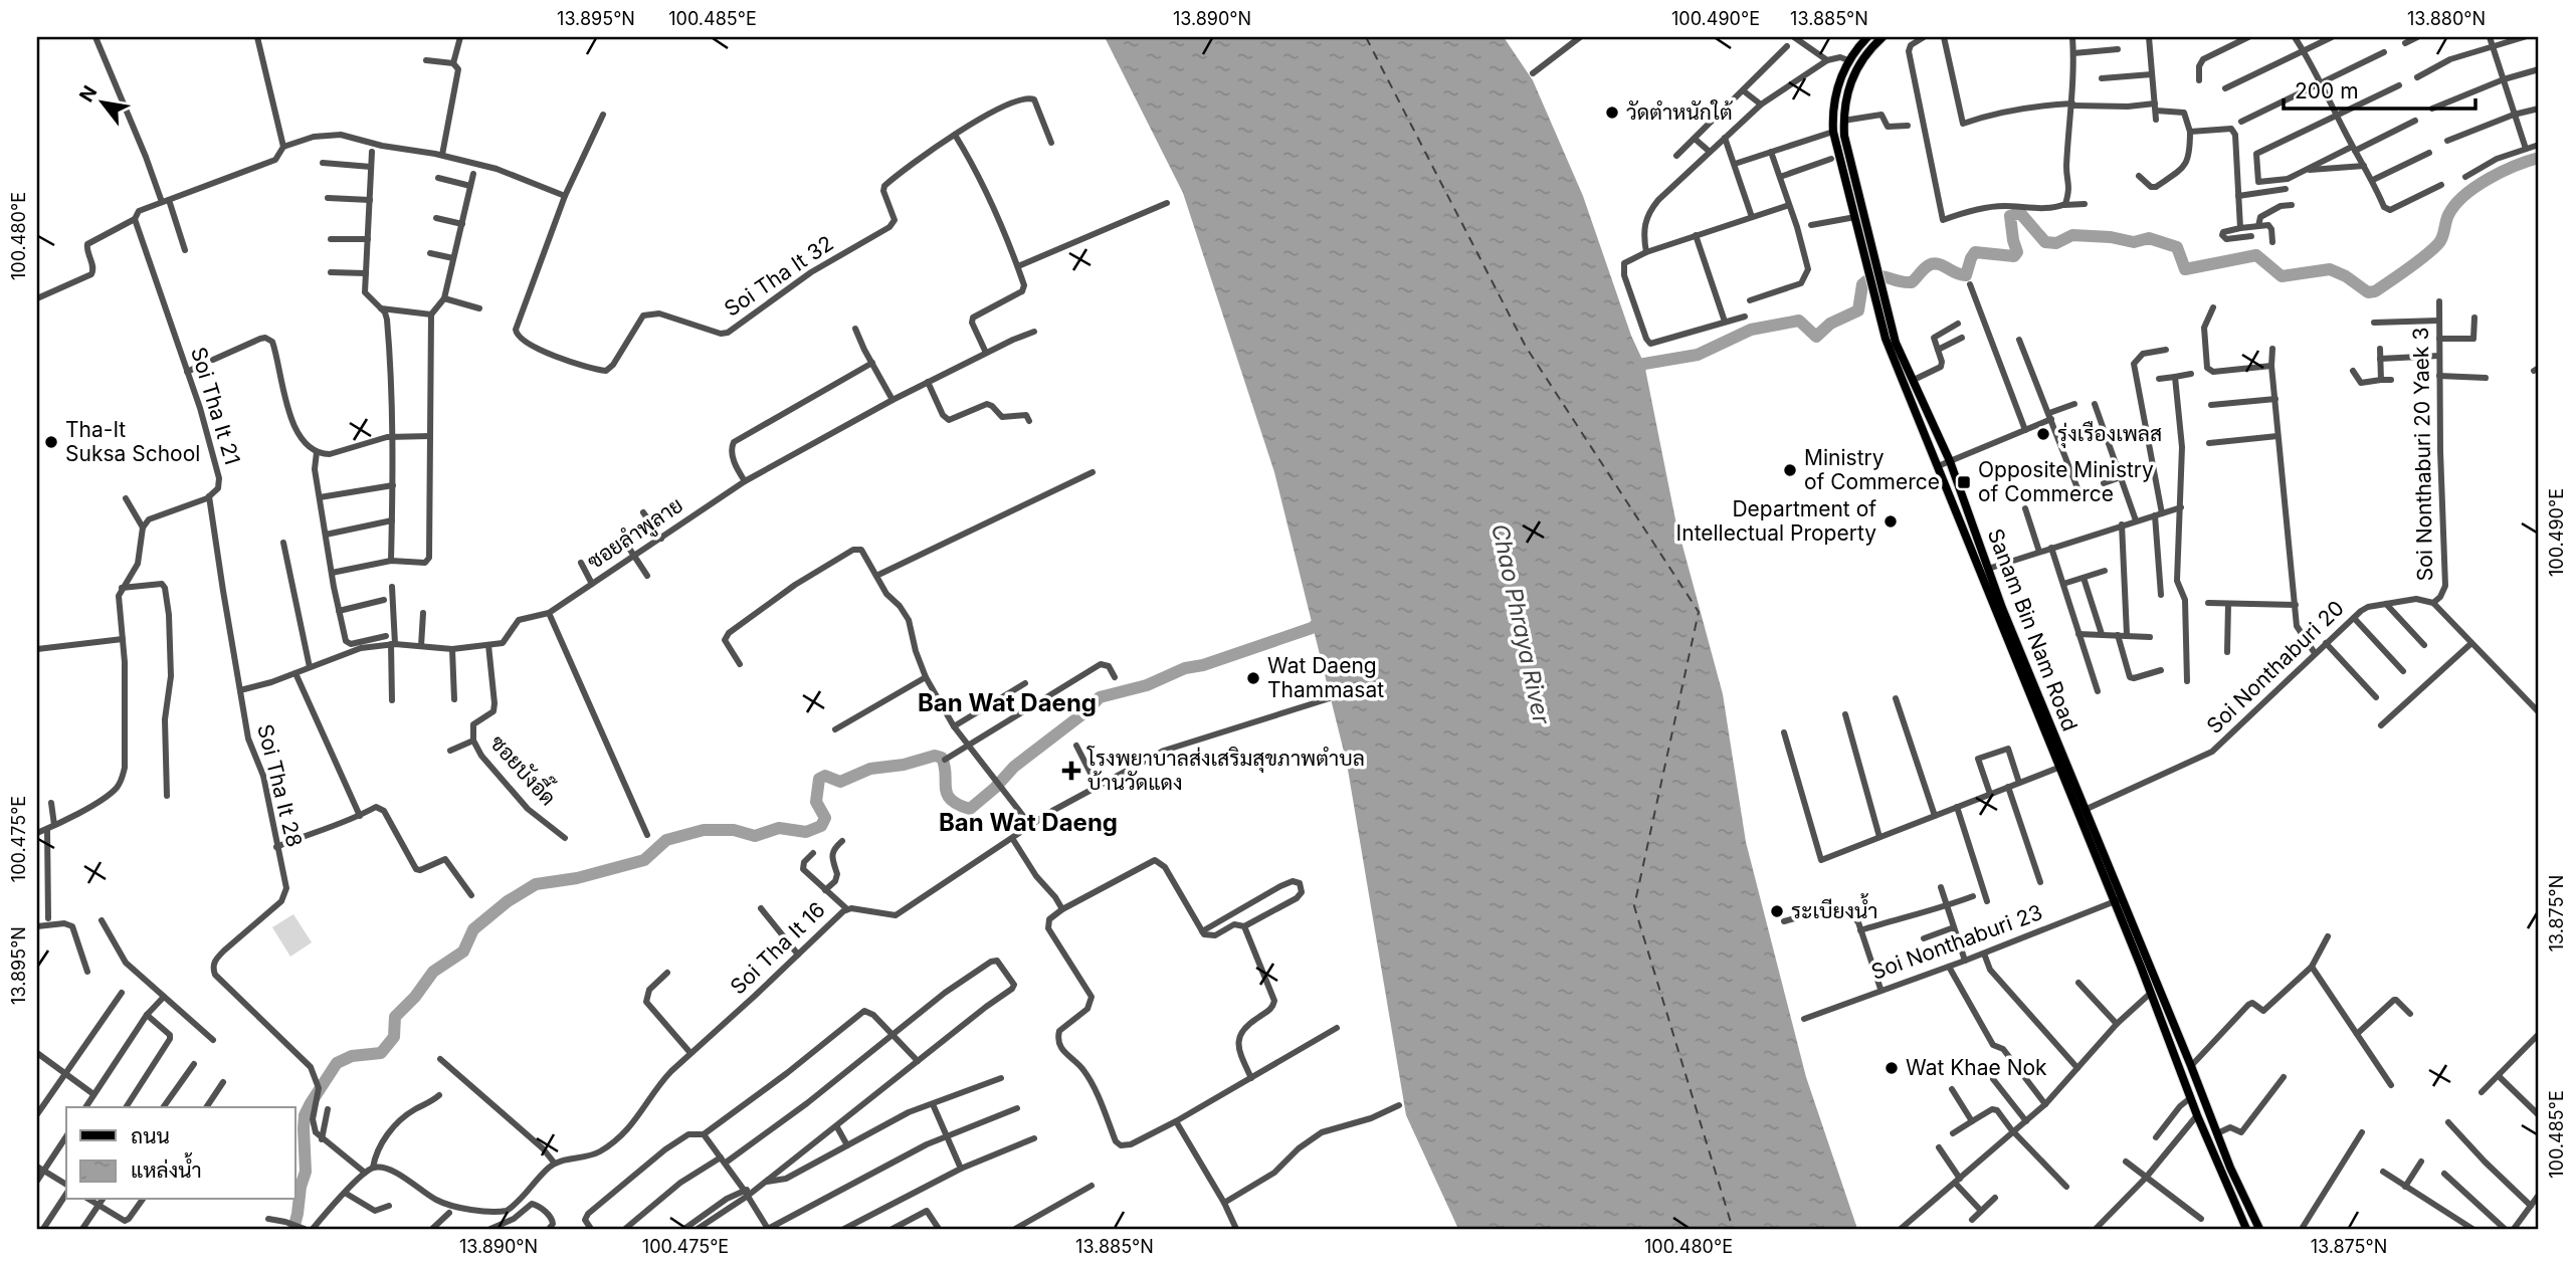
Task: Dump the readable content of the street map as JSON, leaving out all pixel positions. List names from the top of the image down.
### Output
{
  "streets": {
    "main road": ["Sanam Bin Nam Road"],
    "street": [
      "Soi Tha It 32",
      "Soi Tha It 21",
      "Soi Nonthaburi 20 Yaek 3",
      "ซอยลำพูลาย",
      "Soi Nonthaburi 20",
      "ซอยบังอี๊ด",
      "Soi Tha It 28",
      "Soi Nonthaburi 23",
      "Soi Tha It 16"
    ]
  },
  "crossings": [
    ["Soi Tha It 21", "Soi Tha It 28"],
    ["Soi Nonthaburi 20 Yaek 3", "Soi Nonthaburi 20"],
    ["ซอยลำพูลาย", "ซอยบังอี๊ด"],
    ["ซอยลำพูลาย", "Soi Tha It 28"],
    ["Sanam Bin Nam Road", "Soi Nonthaburi 20"],
    ["Sanam Bin Nam Road", "Soi Nonthaburi 23"]
  ],
  "districts": ["Ban Wat Daeng", "Ban Wat Daeng"],
  "water": ["Chao Phraya River"],
  "places": {
    "other": [
      "วัดตำหนักใต้",
      "รุ่งเรืองเพลส",
      "Tha-It Suksa School",
      "Ministry of Commerce",
      "Department of Intellectual Property",
      "Wat Daeng Thammasat",
      "ระเบียงน้ำ",
      "Wat Khae Nok"
    ],
    "transit": ["Opposite Ministry of Commerce"],
    "health": ["โรงพยาบาลส่งเสริมสุขภาพตำบล บ้านวัดแดง"]
  },
  "legend": ["ถนน", "แหล่งน้ำ"],
  "scale_bar": "200 m",
  "north": "top left",
  "coordinates": [
    "13.895°N",
    "100.485°E",
    "13.890°N",
    "100.490°E",
    "13.885°N",
    "13.880°N",
    "100.480°E",
    "100.475°E",
    "13.875°N"
  ]
}
